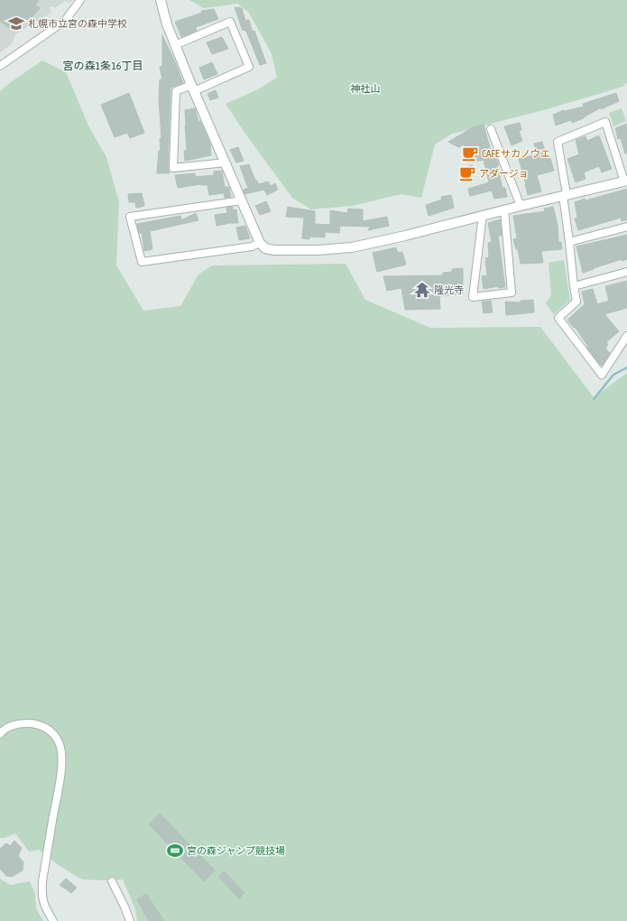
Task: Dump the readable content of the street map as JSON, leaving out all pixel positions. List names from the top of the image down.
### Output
{
  "districts": ["宮の森1条16丁目"],
  "parks": ["神社山"],
  "places": {
    "school or university": ["札幌市立宮の森中学校"],
    "cafe": ["CAFE サカノウエ", "アダージョ"],
    "temple": ["隆光寺"],
    "sports": ["宮の森ジャンプ競技場"]
  }
}
